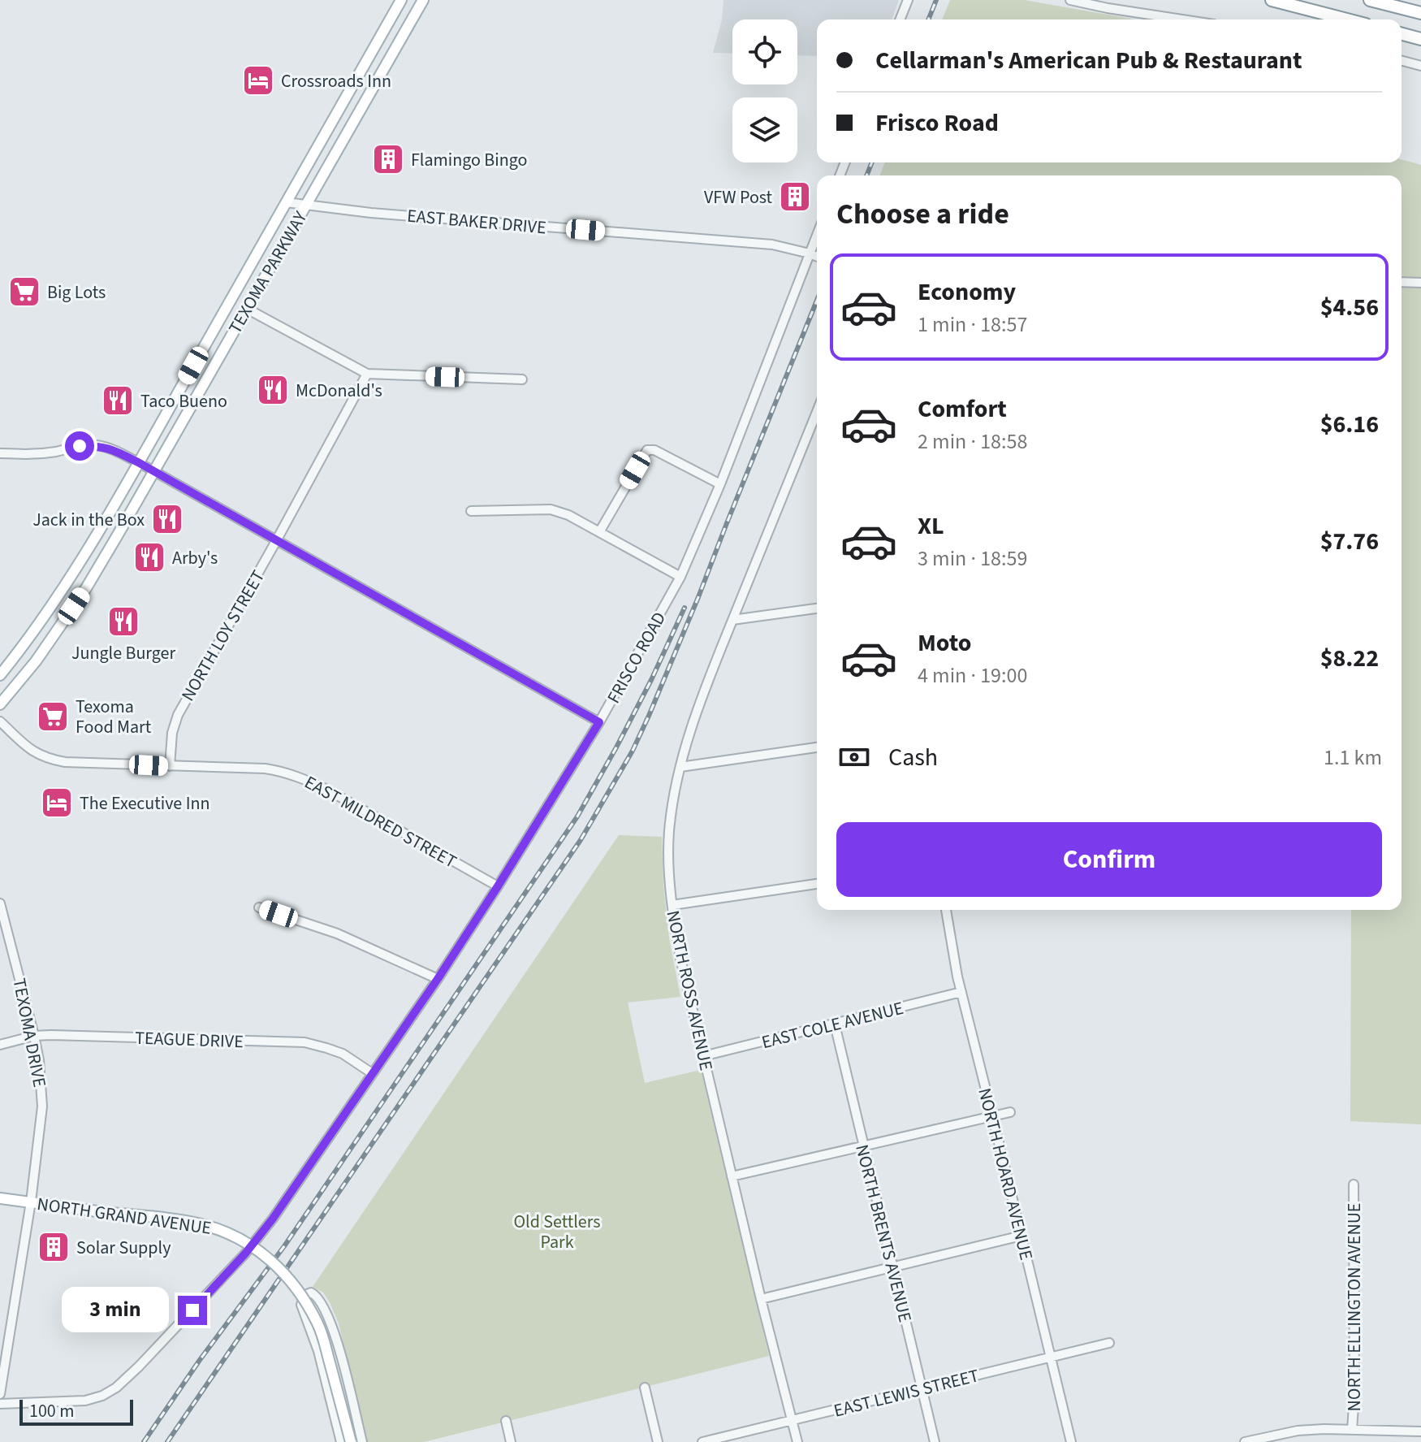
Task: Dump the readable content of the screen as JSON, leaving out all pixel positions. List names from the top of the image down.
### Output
{
  "streets": {
    "main road": ["TEXOMA PARKWAY", "NORTH GRAND AVENUE"],
    "street": [
      "EAST BAKER DRIVE",
      "NORTH LOY STREET",
      "FRISCO ROAD",
      "EAST MILDRED STREET",
      "NORTH ROSS AVENUE",
      "EAST COLE AVENUE",
      "TEXOMA DRIVE",
      "TEAGUE DRIVE",
      "NORTH HOARD AVENUE",
      "NORTH BRENTS AVENUE",
      "NORTH ELLINGTON AVENUE",
      "EAST LEWIS STREET"
    ]
  },
  "crossings": [
    ["EAST BAKER DRIVE", "TEXOMA PARKWAY"],
    ["EAST BAKER DRIVE", "FRISCO ROAD"],
    ["NORTH LOY STREET", "EAST MILDRED STREET"],
    ["FRISCO ROAD", "EAST MILDRED STREET"],
    ["FRISCO ROAD", "TEAGUE DRIVE"],
    ["NORTH ROSS AVENUE", "EAST COLE AVENUE"],
    ["NORTH ROSS AVENUE", "EAST LEWIS STREET"],
    ["EAST COLE AVENUE", "NORTH HOARD AVENUE"],
    ["EAST COLE AVENUE", "NORTH BRENTS AVENUE"],
    ["TEXOMA DRIVE", "TEAGUE DRIVE"],
    ["TEXOMA DRIVE", "NORTH GRAND AVENUE"],
    ["NORTH HOARD AVENUE", "EAST LEWIS STREET"],
    ["NORTH BRENTS AVENUE", "EAST LEWIS STREET"]
  ],
  "parks": ["Old Settlers Park"],
  "places": {
    "hotel": ["Crossroads Inn", "The Executive Inn"],
    "building": ["Flamingo Bingo", "VFW Post", "Solar Supply"],
    "supermarket": ["Big Lots", "Texoma Food Mart"],
    "restaurant": [
      "McDonald's",
      "Taco Bueno",
      "Jack in the Box",
      "Arby's",
      "Jungle Burger"
    ]
  },
  "scale_bar": "100 m",
  "page": {
    "banner": ["Cellarman's American Pub & Restaurant", "Frisco Road"],
    "heading": "Choose a ride",
    "list": [
      {
        "name": "Economy",
        "note": "1 min · 18:57",
        "value": "$4.56"
      },
      {
        "name": "Comfort",
        "note": "2 min · 18:58",
        "value": "$6.16"
      },
      {
        "name": "XL",
        "note": "3 min · 18:59",
        "value": "$7.76"
      },
      {
        "name": "Moto",
        "note": "4 min · 19:00",
        "value": "$8.22"
      }
    ],
    "pay": ["Cash", "1.1 km"],
    "buttons": "Confirm",
    "bubble": "3 min",
    "scale": "100 m"
  }
}
